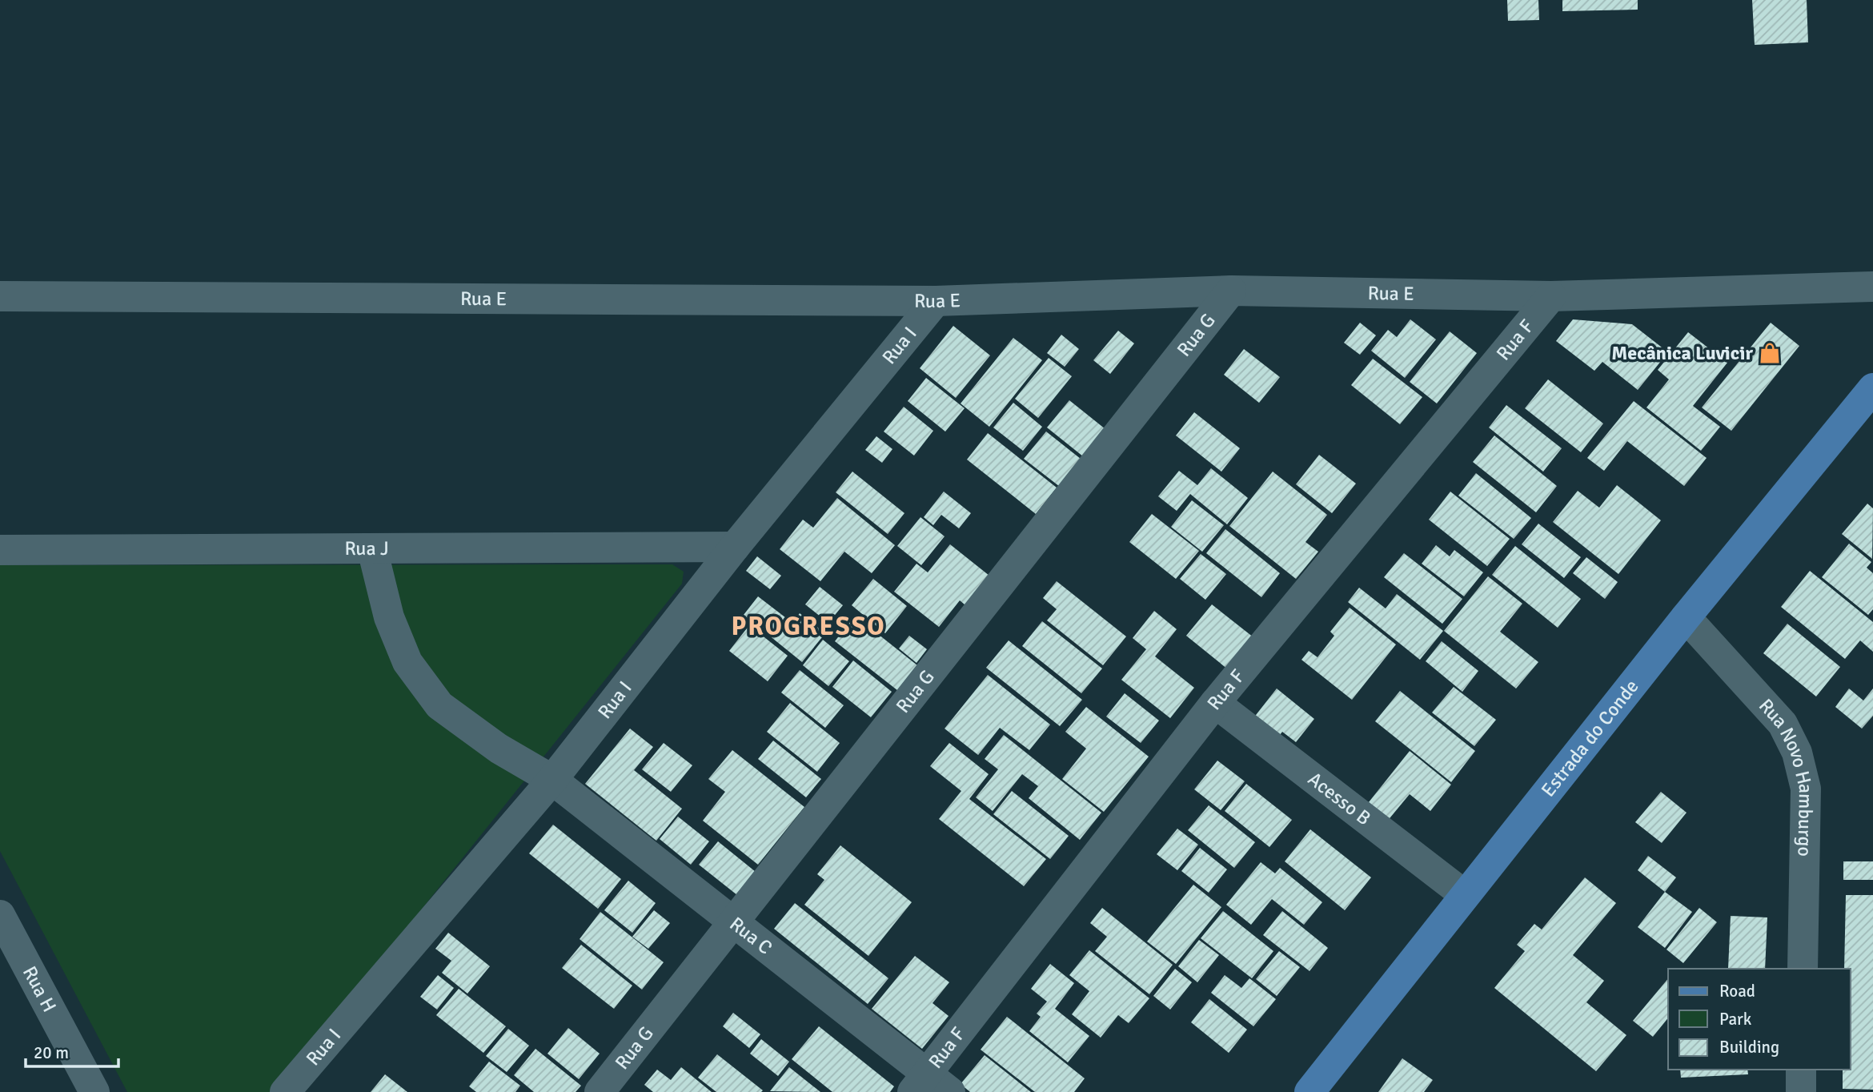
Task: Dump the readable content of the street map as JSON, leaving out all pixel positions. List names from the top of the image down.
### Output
{
  "streets": {
    "main road": ["Estrada do Conde"],
    "street": [
      "Rua E",
      "Rua G",
      "Rua F",
      "Rua I",
      "Rua J",
      "Rua Novo Hamburgo",
      "Acesso B",
      "Rua C",
      "Rua H"
    ]
  },
  "crossings": [
    ["Rua E", "Rua G"],
    ["Rua E", "Rua F"],
    ["Rua E", "Rua I"],
    ["Rua G", "Rua C"],
    ["Rua F", "Acesso B"],
    ["Rua F", "Rua C"],
    ["Rua I", "Rua J"],
    ["Rua I", "Rua C"],
    ["Rua J", "Rua C"],
    ["Estrada do Conde", "Rua Novo Hamburgo"],
    ["Estrada do Conde", "Acesso B"]
  ],
  "districts": ["PROGRESSO"],
  "places": {
    "shop": ["Mecânica Luvicir"]
  },
  "legend": ["Road", "Park", "Building"],
  "scale_bar": "20 m"
}
